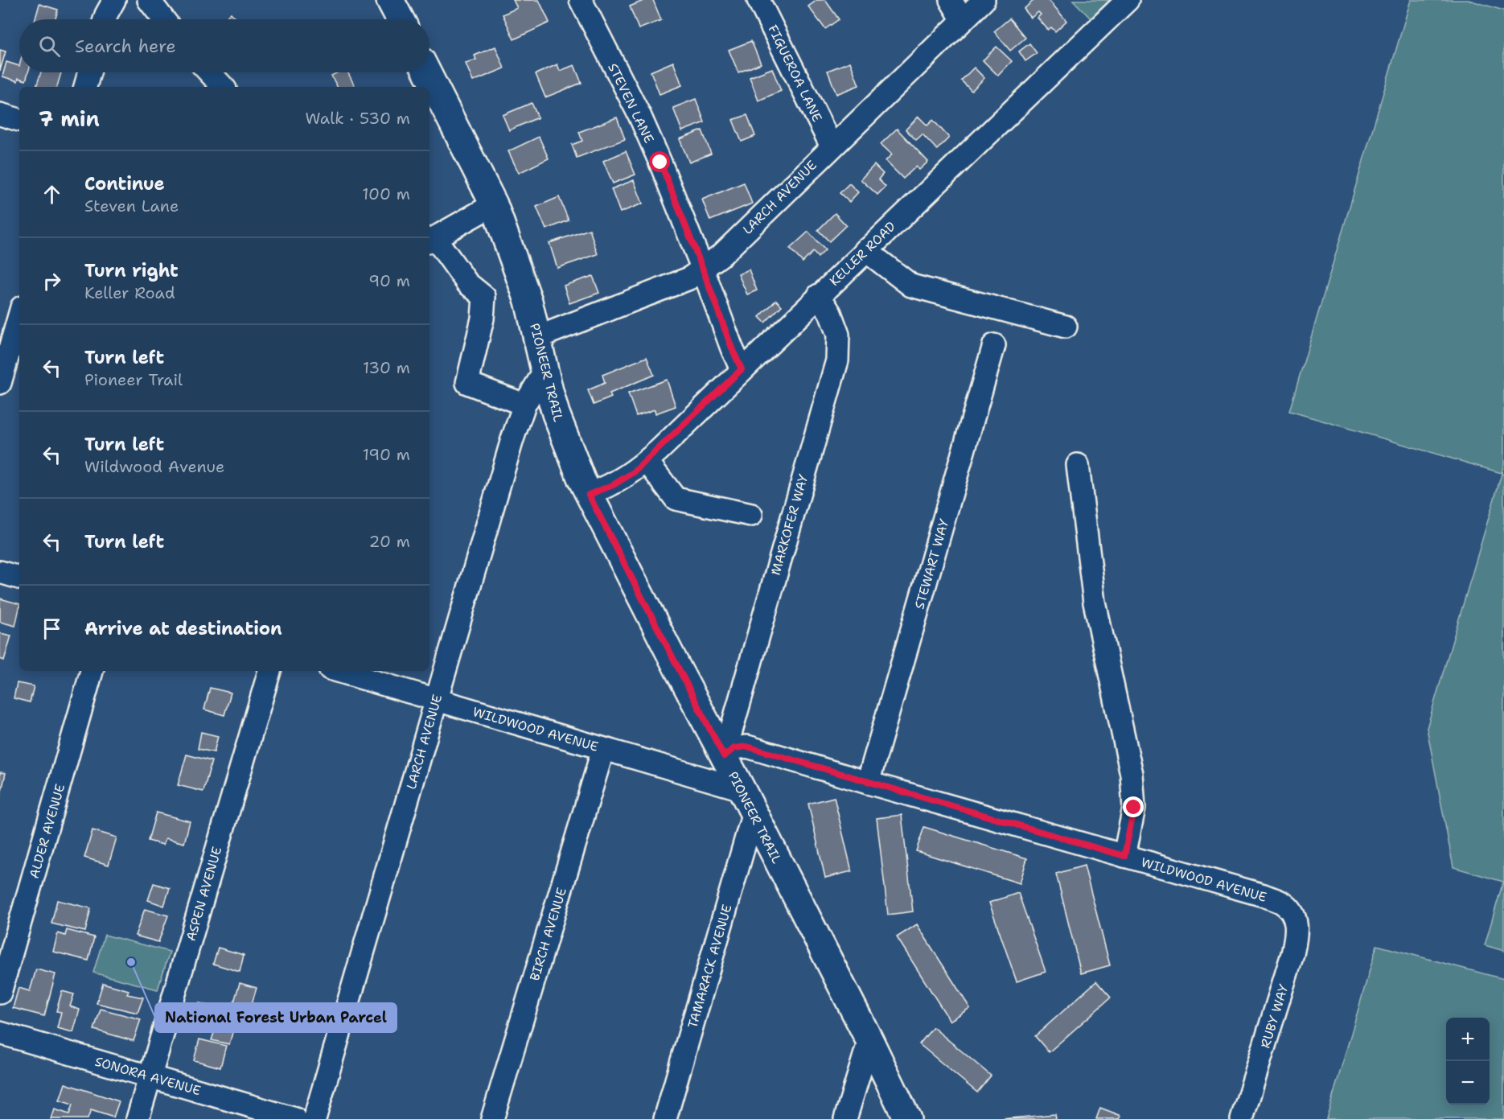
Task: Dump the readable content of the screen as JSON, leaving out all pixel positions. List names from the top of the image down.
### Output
{
  "streets": {
    "main road": ["PIONEER TRAIL"],
    "street": [
      "FIGUEROA LANE",
      "STEVEN LANE",
      "LARCH AVENUE",
      "KELLER ROAD",
      "MARKOFER WAY",
      "STEWART WAY",
      "WILDWOOD AVENUE",
      "ALDER AVENUE",
      "ASPEN AVENUE",
      "BIRCH AVENUE",
      "TAMARACK AVENUE",
      "RUBY WAY",
      "SONORA AVENUE"
    ]
  },
  "crossings": [
    ["FIGUEROA LANE", "LARCH AVENUE"],
    ["STEVEN LANE", "LARCH AVENUE"],
    ["STEVEN LANE", "KELLER ROAD"],
    ["LARCH AVENUE", "PIONEER TRAIL"],
    ["LARCH AVENUE", "WILDWOOD AVENUE"],
    ["KELLER ROAD", "PIONEER TRAIL"],
    ["KELLER ROAD", "MARKOFER WAY"],
    ["PIONEER TRAIL", "MARKOFER WAY"],
    ["PIONEER TRAIL", "WILDWOOD AVENUE"],
    ["PIONEER TRAIL", "TAMARACK AVENUE"],
    ["MARKOFER WAY", "WILDWOOD AVENUE"],
    ["STEWART WAY", "WILDWOOD AVENUE"],
    ["WILDWOOD AVENUE", "BIRCH AVENUE"],
    ["WILDWOOD AVENUE", "RUBY WAY"],
    ["ASPEN AVENUE", "SONORA AVENUE"]
  ],
  "places": ["National Forest Urban Parcel"],
  "page": {
    "search": "Search here",
    "heading": ["7 min", "Walk · 530 m"],
    "list": [
      ["Continue", "Steven Lane", "100 m"],
      ["Turn right", "Keller Road", "90 m"],
      ["Turn left", "Pioneer Trail", "130 m"],
      ["Turn left", "Wildwood Avenue", "190 m"],
      ["Turn left", "20 m"],
      "Arrive at destination"
    ],
    "map_buttons": ["+", "−"]
  }
}
